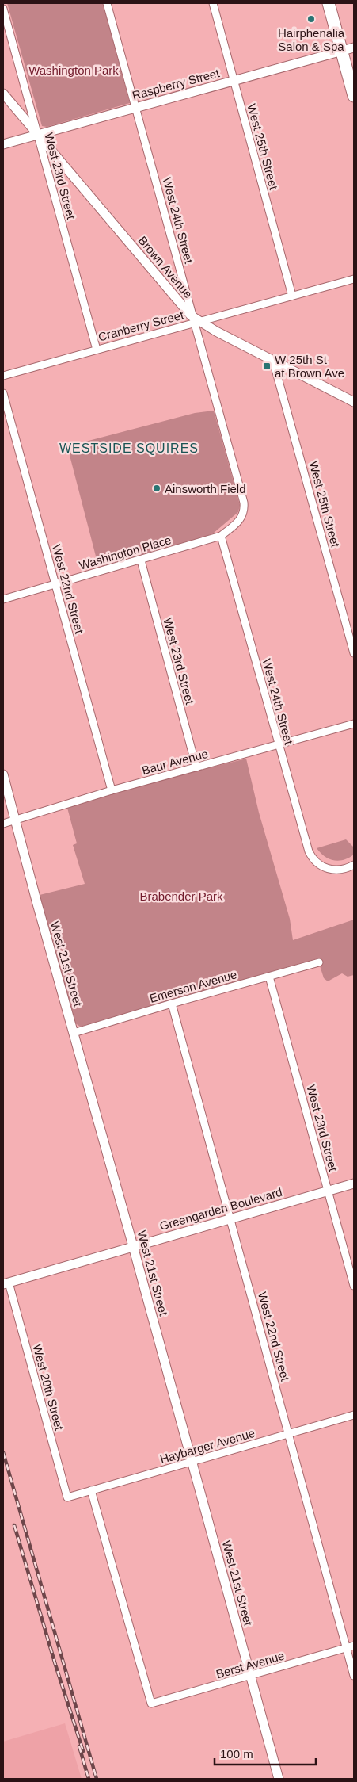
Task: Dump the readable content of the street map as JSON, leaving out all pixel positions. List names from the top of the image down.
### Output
{
  "streets": {
    "street": [
      "Raspberry Street",
      "West 25th Street",
      "West 23rd Street",
      "West 24th Street",
      "Brown Avenue",
      "Cranberry Street",
      "Washington Place",
      "West 22nd Street",
      "Baur Avenue",
      "West 21st Street",
      "Emerson Avenue",
      "Greengarden Boulevard",
      "West 20th Street",
      "Haybarger Avenue",
      "Berst Avenue"
    ]
  },
  "crossings": [
    ["Raspberry Street", "West 25th Street"],
    ["Raspberry Street", "West 23rd Street"],
    ["Raspberry Street", "West 24th Street"],
    ["Raspberry Street", "Brown Avenue"],
    ["West 25th Street", "Brown Avenue"],
    ["West 25th Street", "Cranberry Street"],
    ["West 23rd Street", "Brown Avenue"],
    ["West 23rd Street", "Cranberry Street"],
    ["West 23rd Street", "Washington Place"],
    ["West 23rd Street", "Baur Avenue"],
    ["West 23rd Street", "Emerson Avenue"],
    ["West 23rd Street", "Greengarden Boulevard"],
    ["West 24th Street", "Brown Avenue"],
    ["West 24th Street", "Cranberry Street"],
    ["West 24th Street", "Washington Place"],
    ["West 24th Street", "Baur Avenue"],
    ["Brown Avenue", "Cranberry Street"],
    ["Washington Place", "West 22nd Street"],
    ["West 22nd Street", "Baur Avenue"],
    ["West 22nd Street", "Emerson Avenue"],
    ["West 22nd Street", "Greengarden Boulevard"],
    ["West 22nd Street", "Haybarger Avenue"],
    ["West 22nd Street", "Berst Avenue"],
    ["Baur Avenue", "West 21st Street"],
    ["West 21st Street", "Emerson Avenue"],
    ["West 21st Street", "Greengarden Boulevard"],
    ["West 21st Street", "Haybarger Avenue"],
    ["West 21st Street", "Berst Avenue"],
    ["Greengarden Boulevard", "West 20th Street"],
    ["West 20th Street", "Haybarger Avenue"],
    ["Haybarger Avenue", "Berst Avenue"]
  ],
  "districts": ["WESTSIDE SQUIRES"],
  "parks": ["Washington Park", "Brabender Park"],
  "places": {
    "other": ["Hairphenalia Salon & Spa", "Ainsworth Field"],
    "transit": ["W 25th St at Brown Ave"]
  },
  "scale_bar": "100 m"
}
